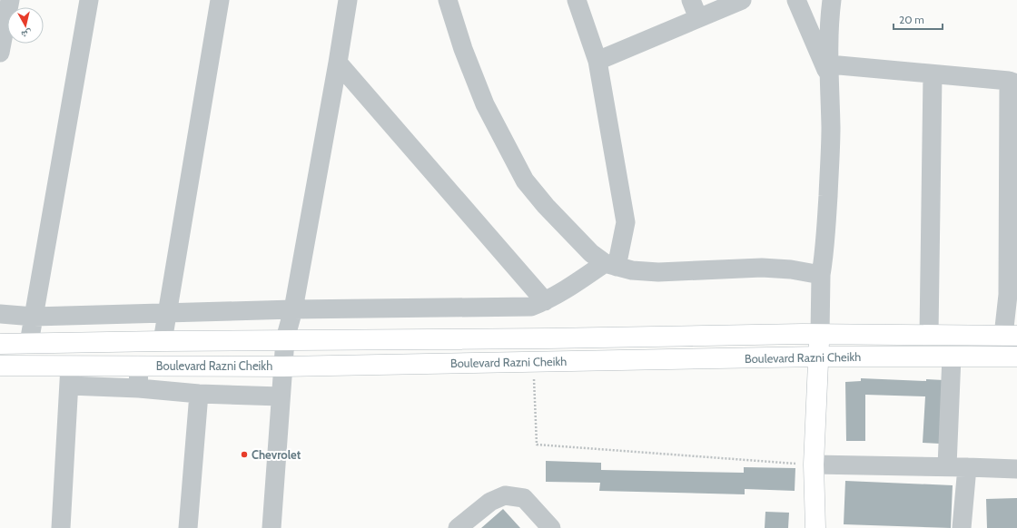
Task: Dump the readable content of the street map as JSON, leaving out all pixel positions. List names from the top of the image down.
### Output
{
  "streets": {
    "main road": ["Boulevard Razni Cheikh"]
  },
  "places": ["Chevrolet"],
  "scale_bar": "20 m",
  "north": "bottom"
}
